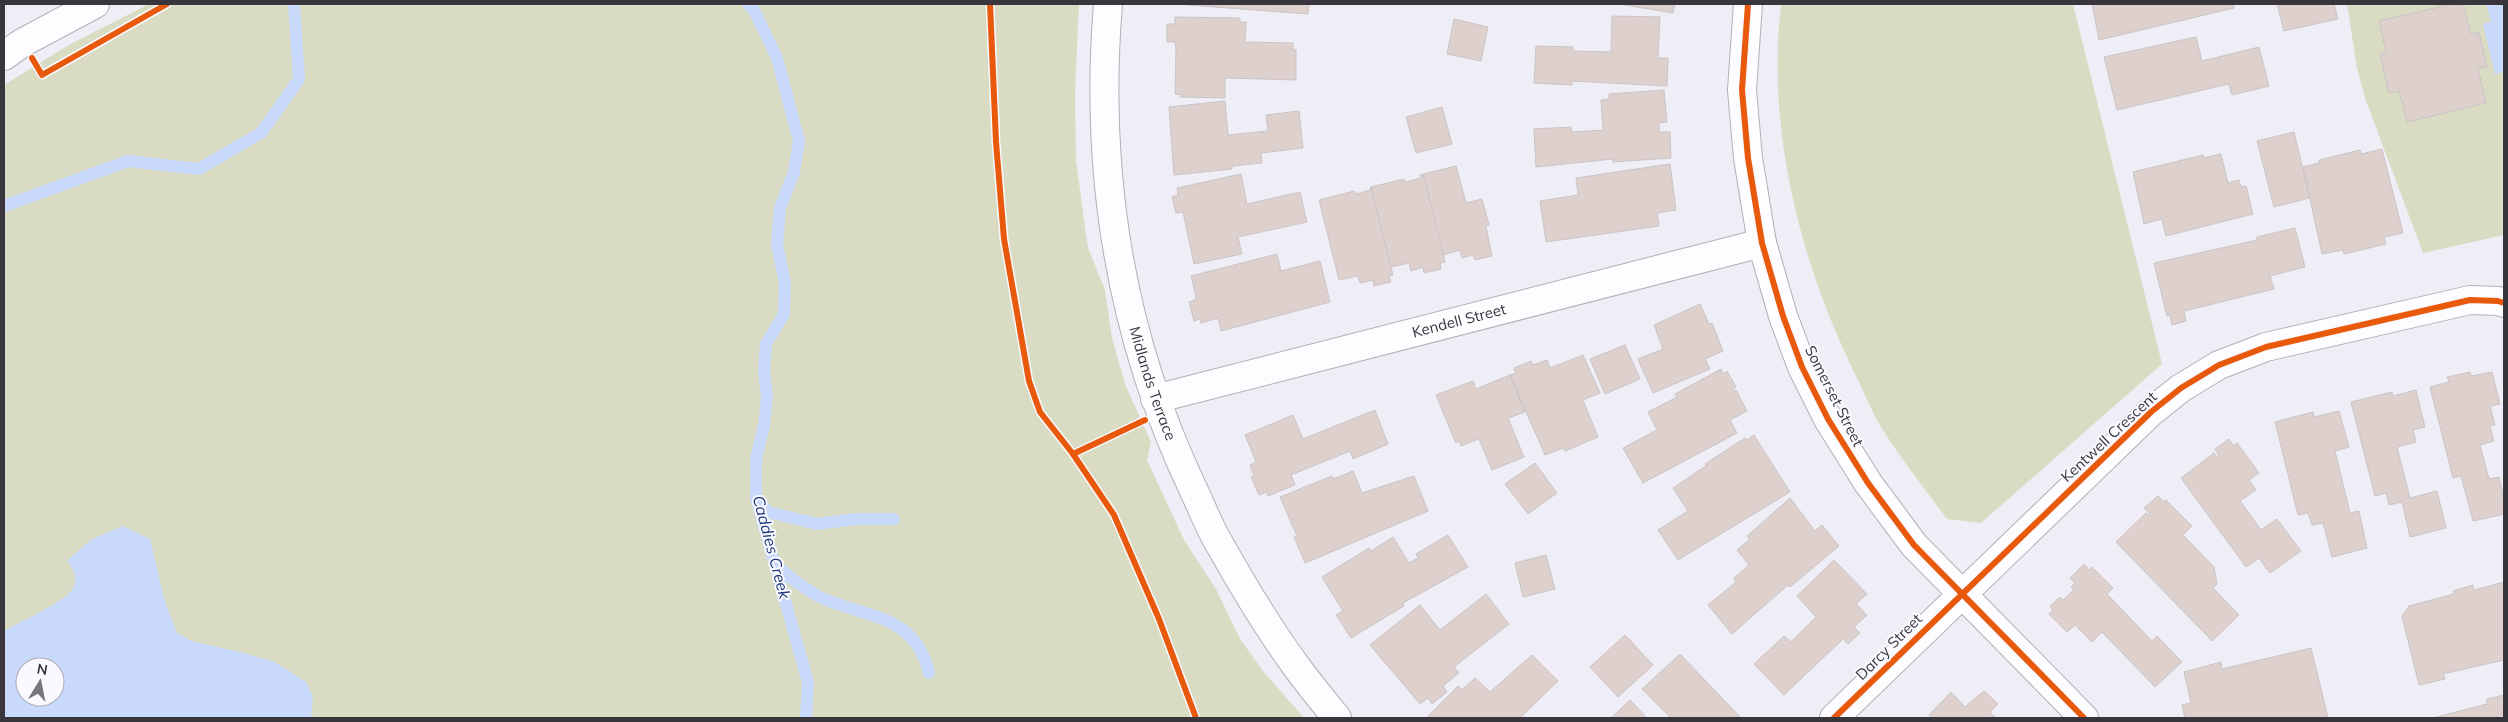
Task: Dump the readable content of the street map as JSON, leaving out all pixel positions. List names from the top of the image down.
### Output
{
  "streets": {
    "street": [
      "Kendell Street",
      "Midlands Terrace",
      "Somerset Street",
      "Kentwell Crescent",
      "Darcy Street"
    ]
  },
  "crossings": [
    ["Kendell Street", "Midlands Terrace"],
    ["Kendell Street", "Somerset Street"],
    ["Somerset Street", "Kentwell Crescent"],
    ["Somerset Street", "Darcy Street"],
    ["Kentwell Crescent", "Darcy Street"]
  ],
  "water": ["Caddies Creek"],
  "north": "top"
}
